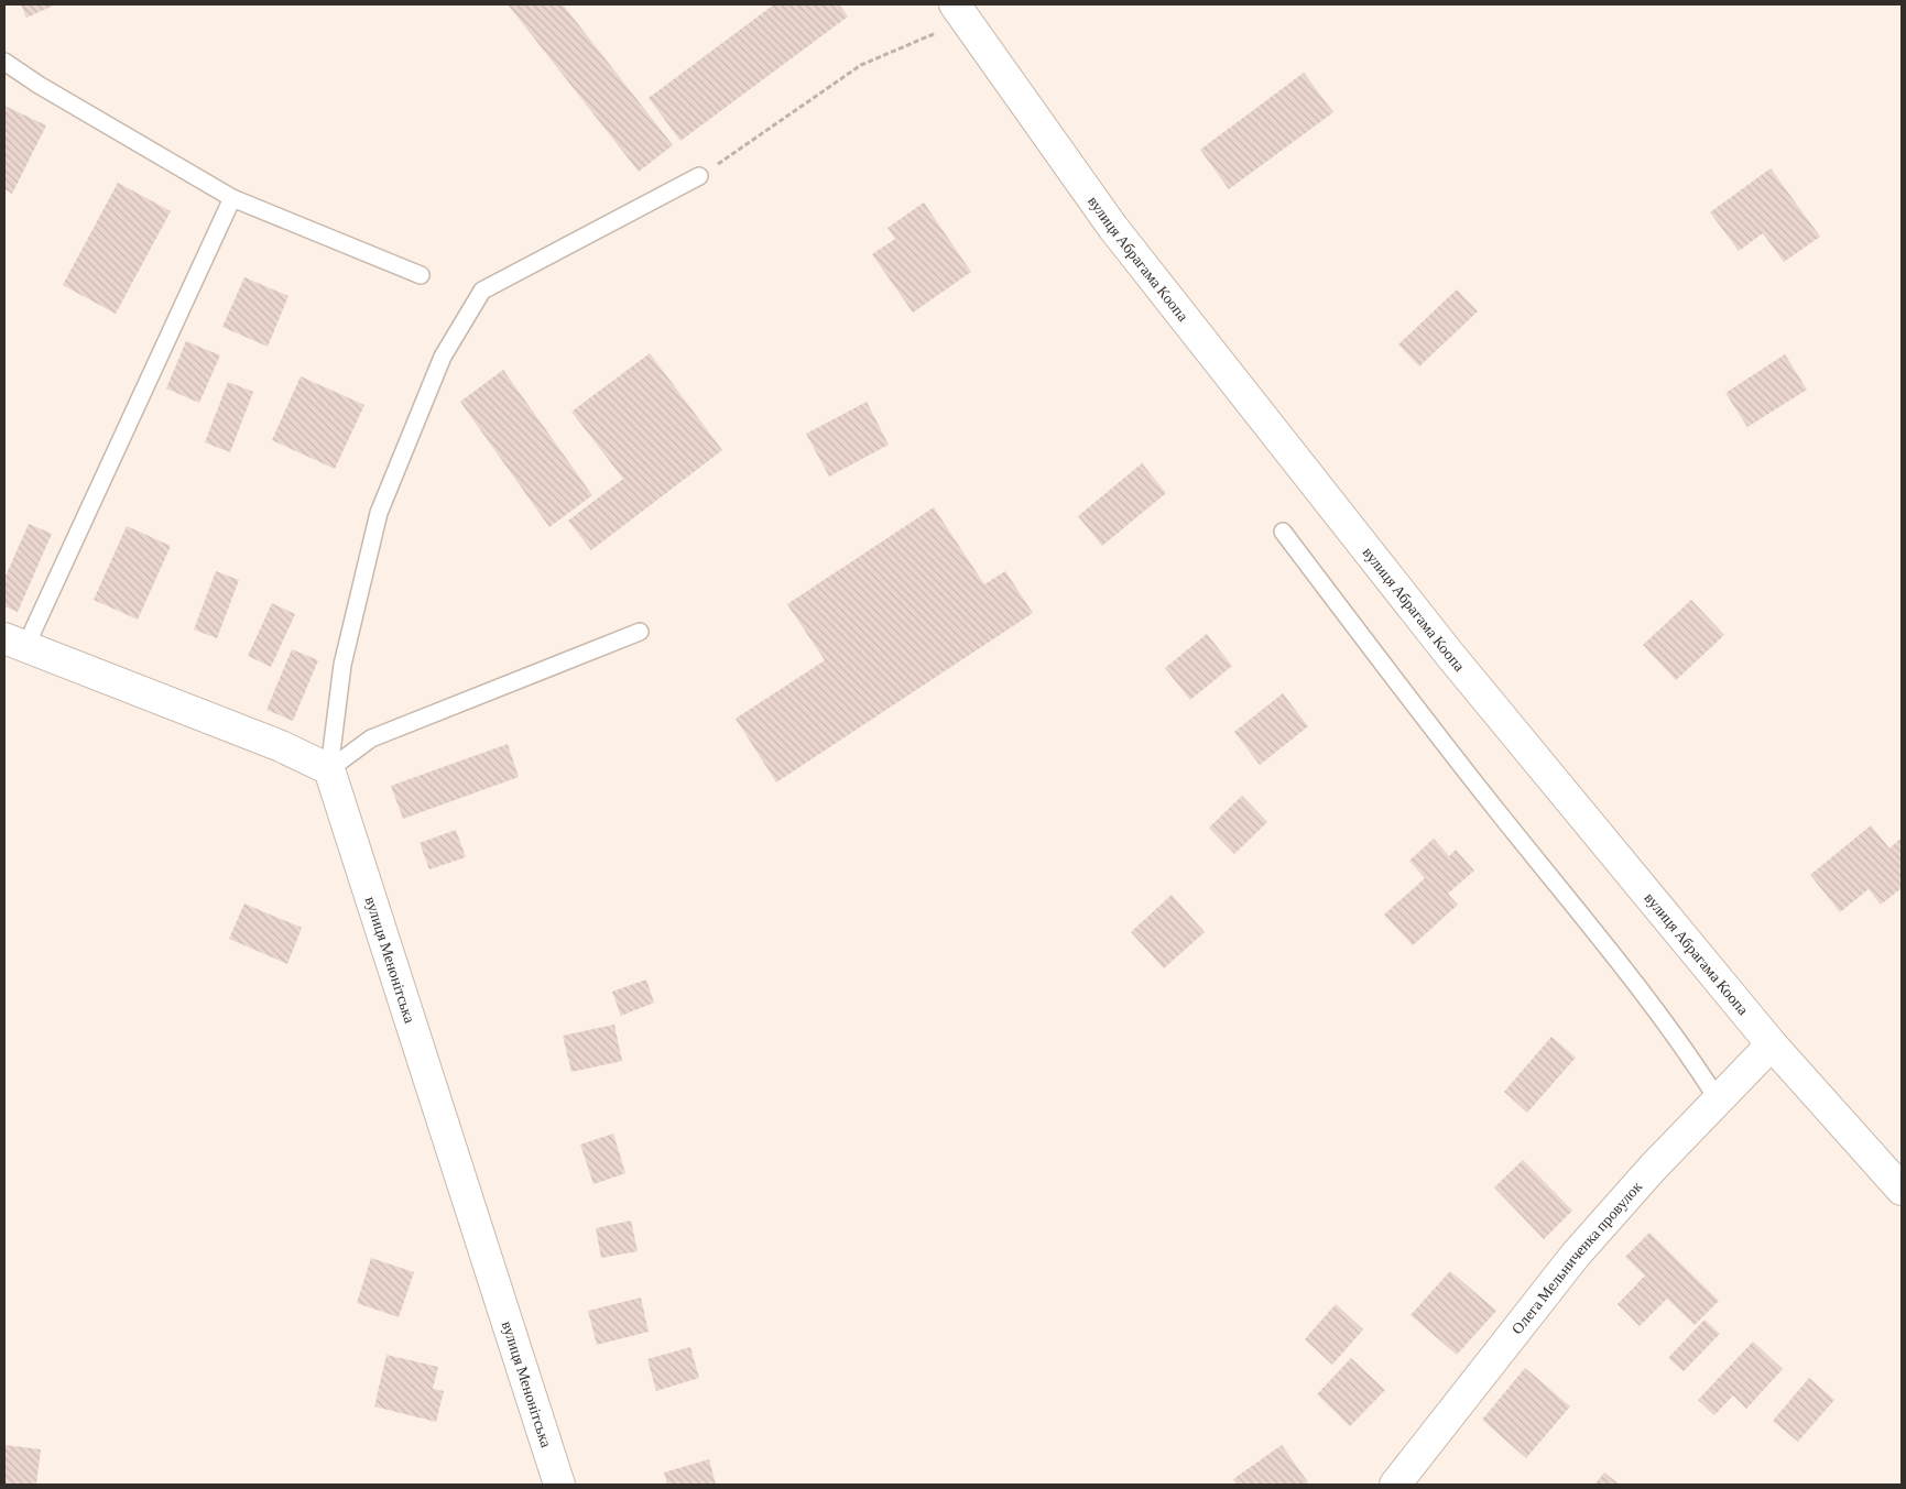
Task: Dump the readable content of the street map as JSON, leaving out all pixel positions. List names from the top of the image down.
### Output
{
  "streets": {
    "street": ["вулиця Абрагама Коопа", "вулиця Менонітська", "Олега Мельниченка провулок"]
  },
  "crossings": [
    ["вулиця Абрагама Коопа", "Олега Мельниченка провулок"]
  ]
}
